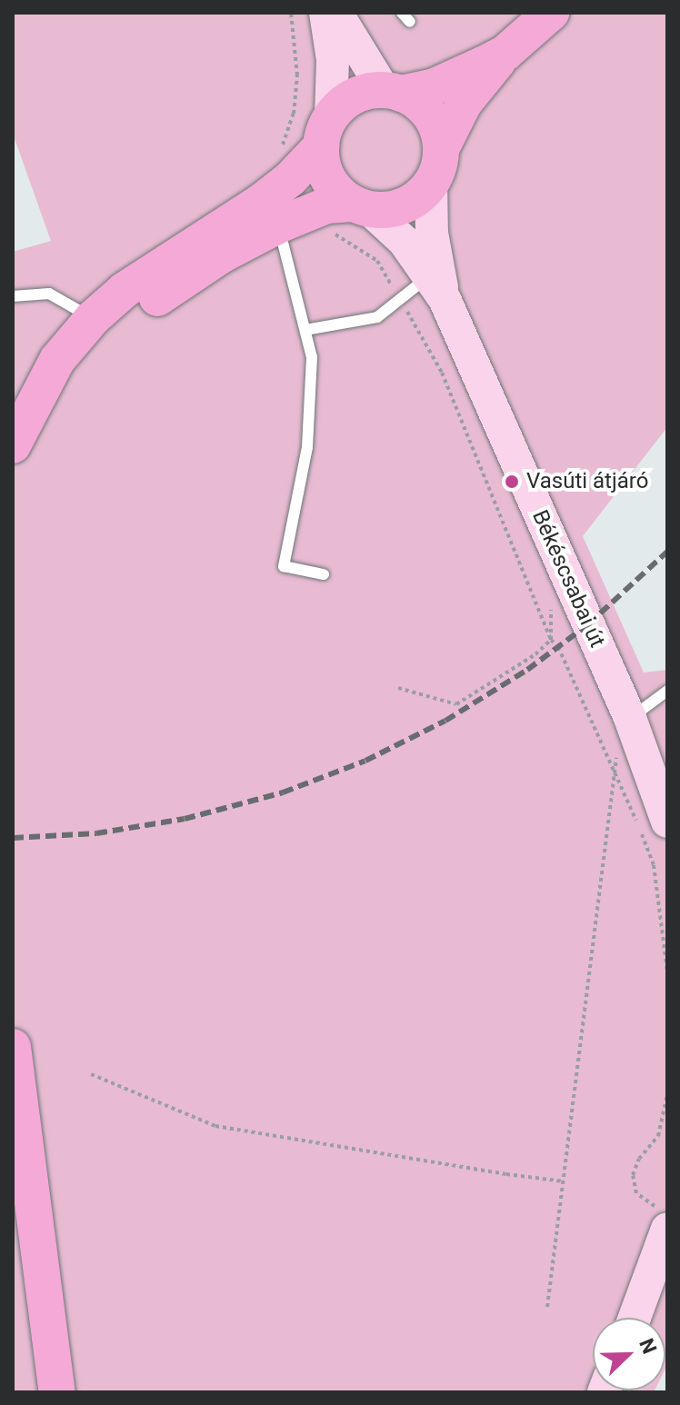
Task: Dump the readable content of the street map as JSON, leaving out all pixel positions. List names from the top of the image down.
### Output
{
  "streets": {
    "street": ["Békéscsabai út"]
  },
  "places": ["Vasúti átjáró"],
  "north": "top right"
}
